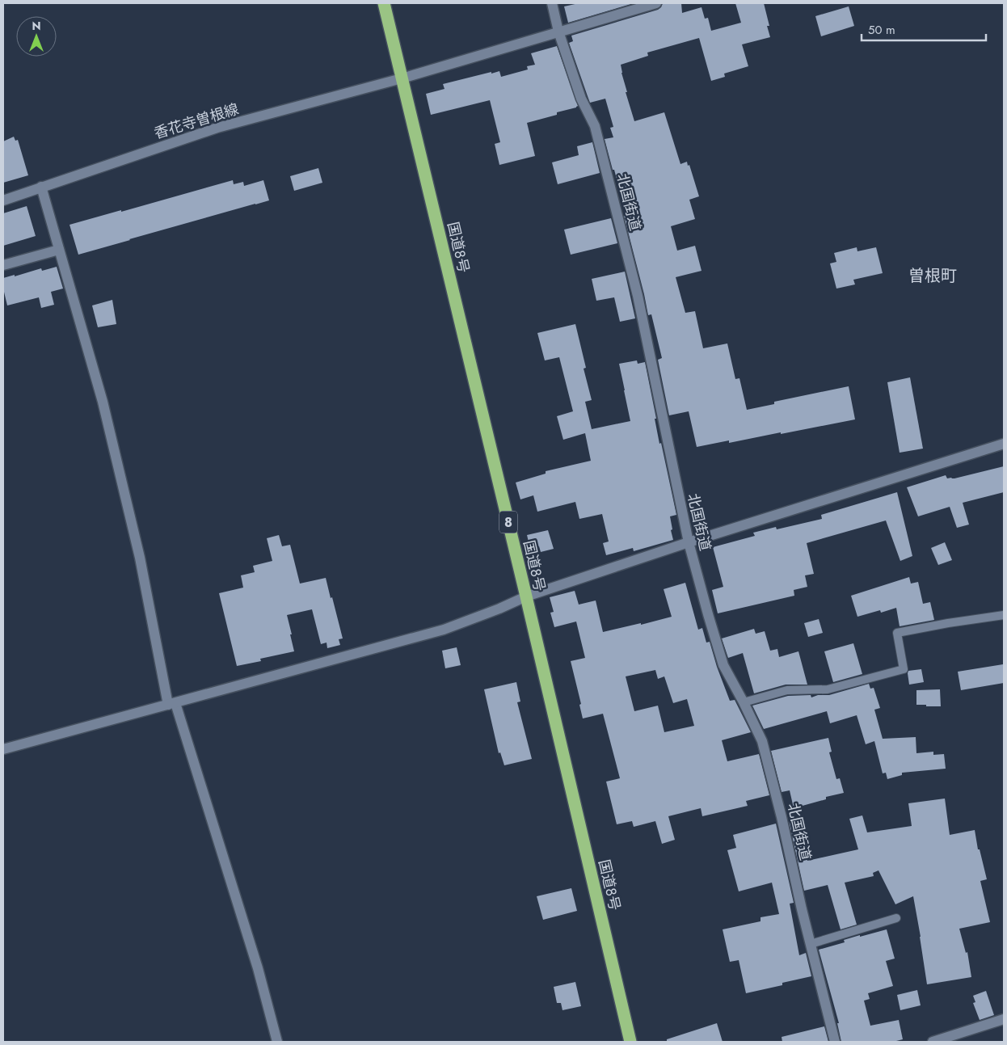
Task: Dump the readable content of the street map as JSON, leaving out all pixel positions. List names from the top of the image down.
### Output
{
  "streets": {
    "highway": ["国道8号", "8"],
    "street": ["香花寺曽根線", "北国街道"]
  },
  "crossings": [
    ["香花寺曽根線", "北国街道"],
    ["香花寺曽根線", "国道8号"]
  ],
  "districts": ["曽根町"],
  "scale_bar": "50 m",
  "north": "top"
}
